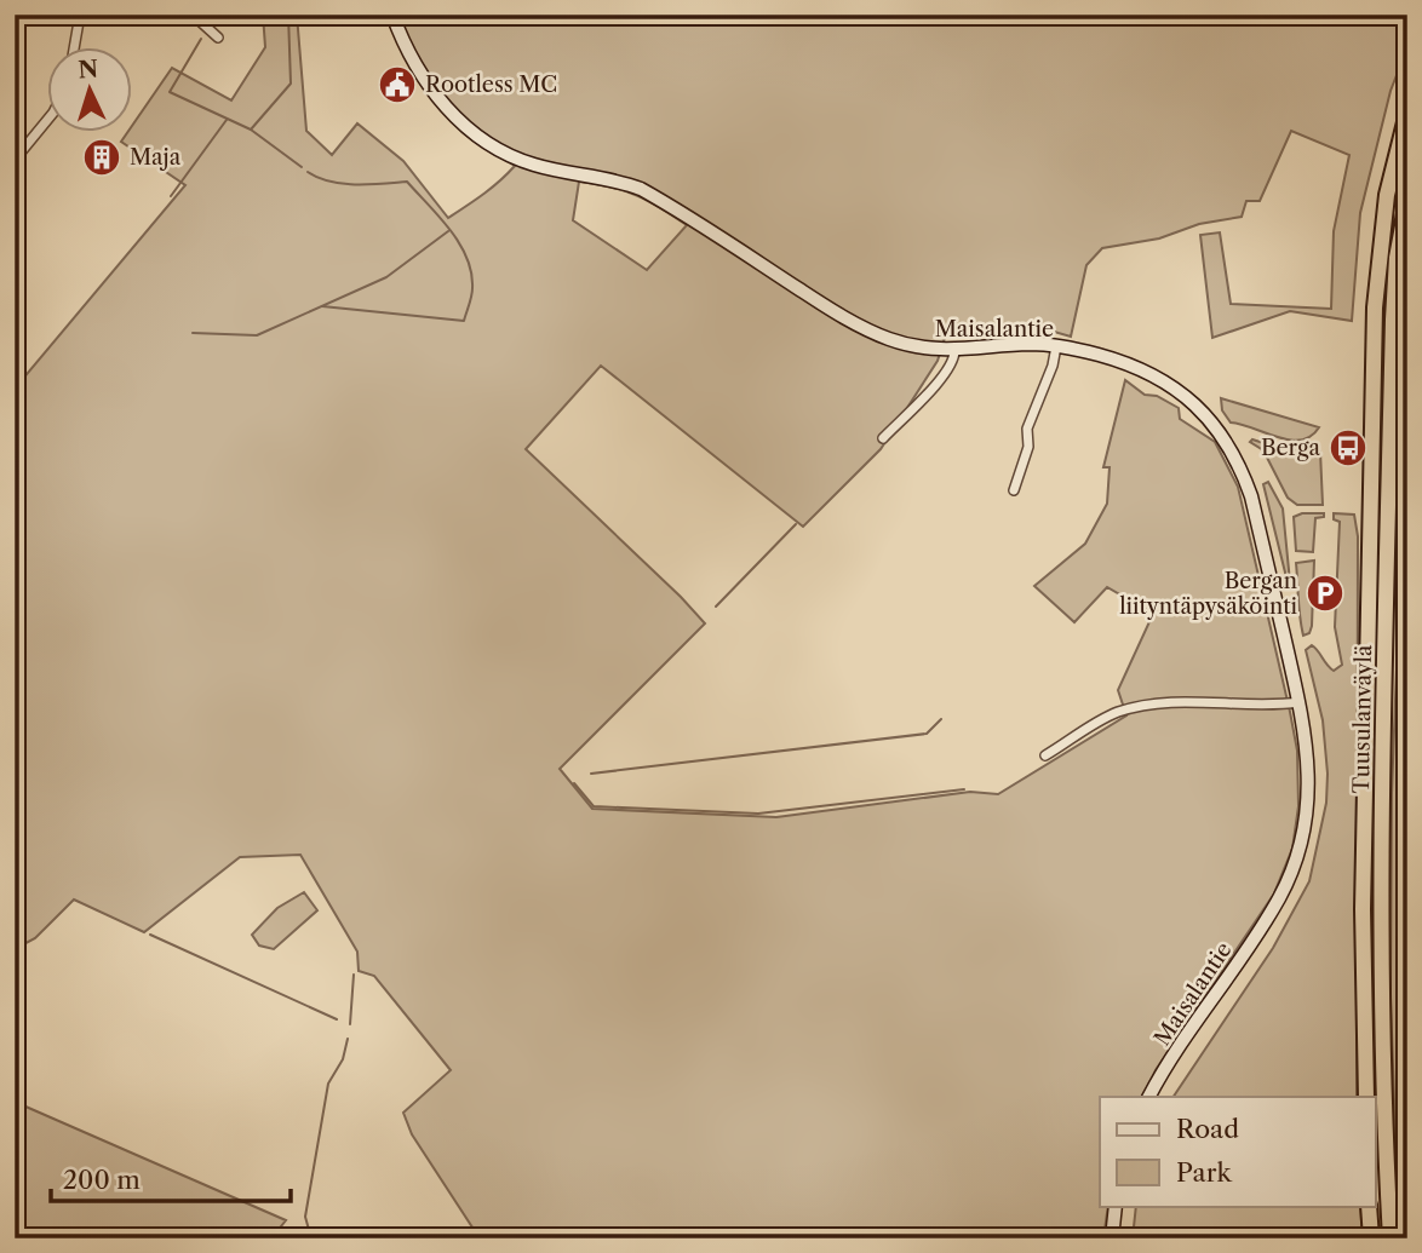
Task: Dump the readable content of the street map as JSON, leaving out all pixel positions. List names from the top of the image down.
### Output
{
  "streets": {
    "highway": ["Tuusulanväylä"],
    "main road": ["Maisalantie"]
  },
  "places": {
    "public building": ["Rootless MC"],
    "building": ["Maja"],
    "bus stop": ["Berga"],
    "parking": ["Bergan liityntäpysäköinti"]
  },
  "legend": ["Road", "Park"],
  "scale_bar": "200 m",
  "north": "top"
}
